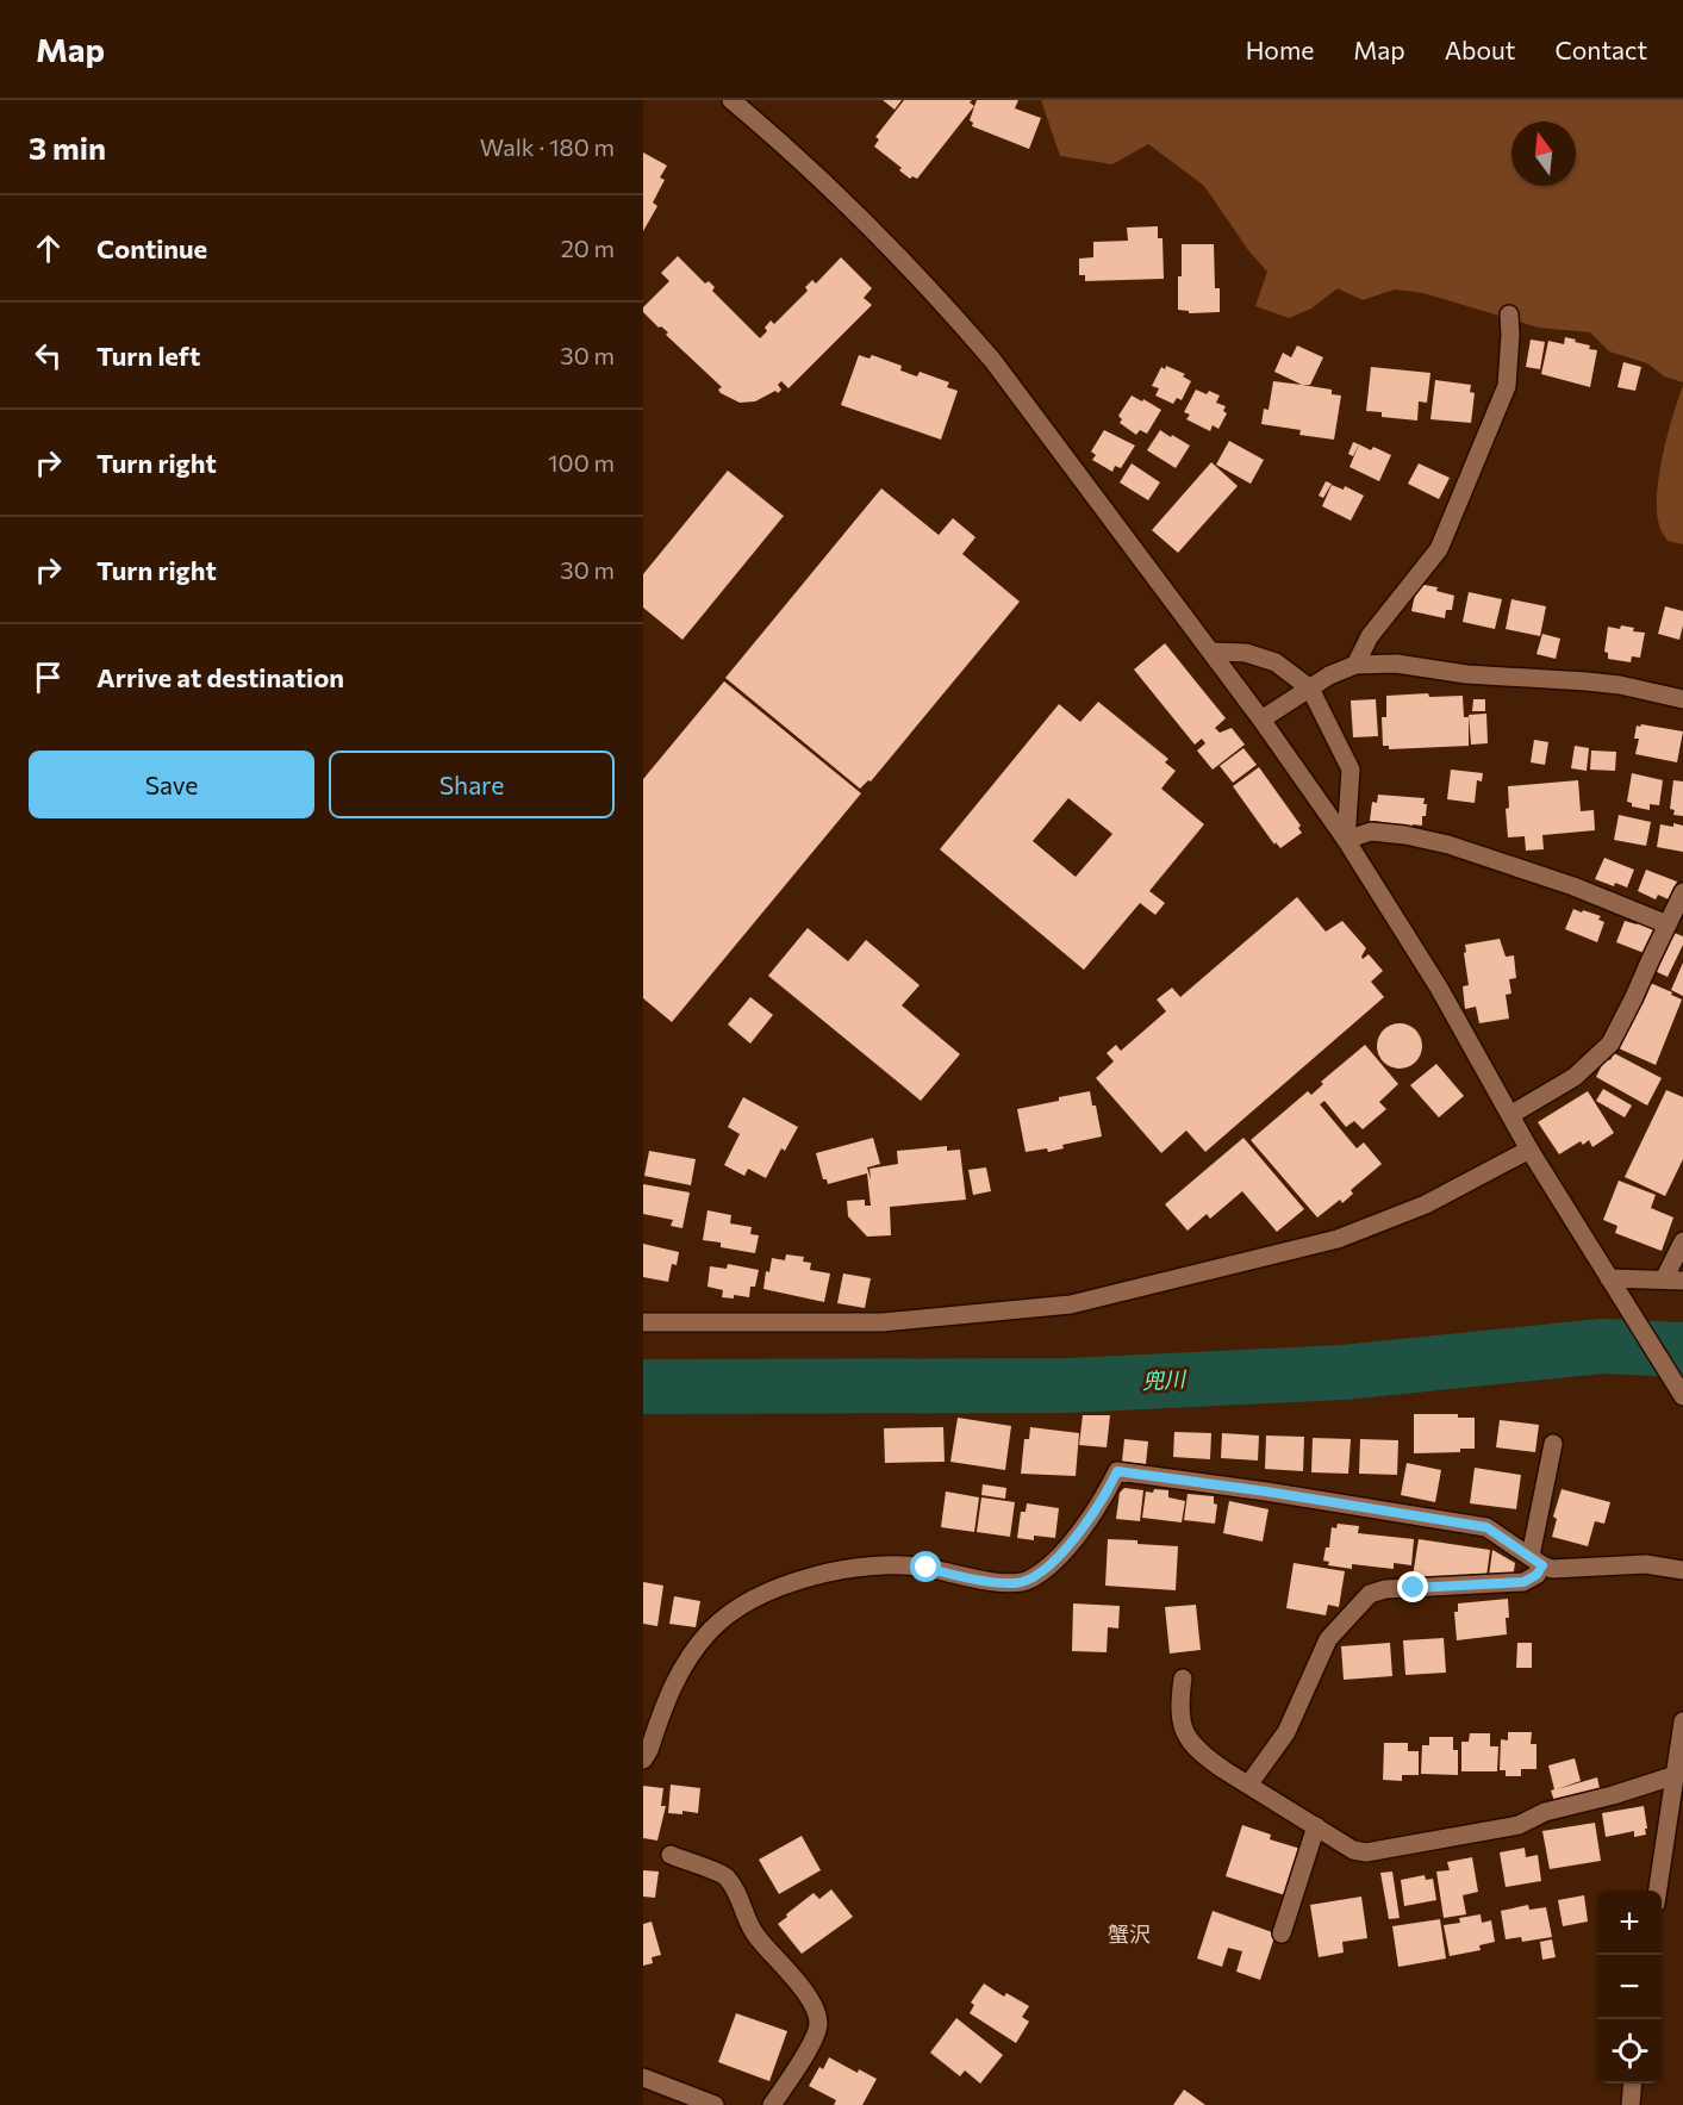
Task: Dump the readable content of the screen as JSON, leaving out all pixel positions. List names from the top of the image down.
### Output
{
  "districts": ["蟹沢"],
  "water": ["兜川"],
  "north": "top",
  "page": {
    "header": "Map",
    "nav": [
      "Home",
      "Map",
      "About",
      "Contact"
    ],
    "heading": ["3 min", "Walk · 180 m"],
    "list": [
      ["Continue", "20 m"],
      ["Turn left", "30 m"],
      ["Turn right", "100 m"],
      ["Turn right", "30 m"],
      "Arrive at destination"
    ],
    "buttons": ["Save", "Share"],
    "map_buttons": ["+", "−"]
  }
}
